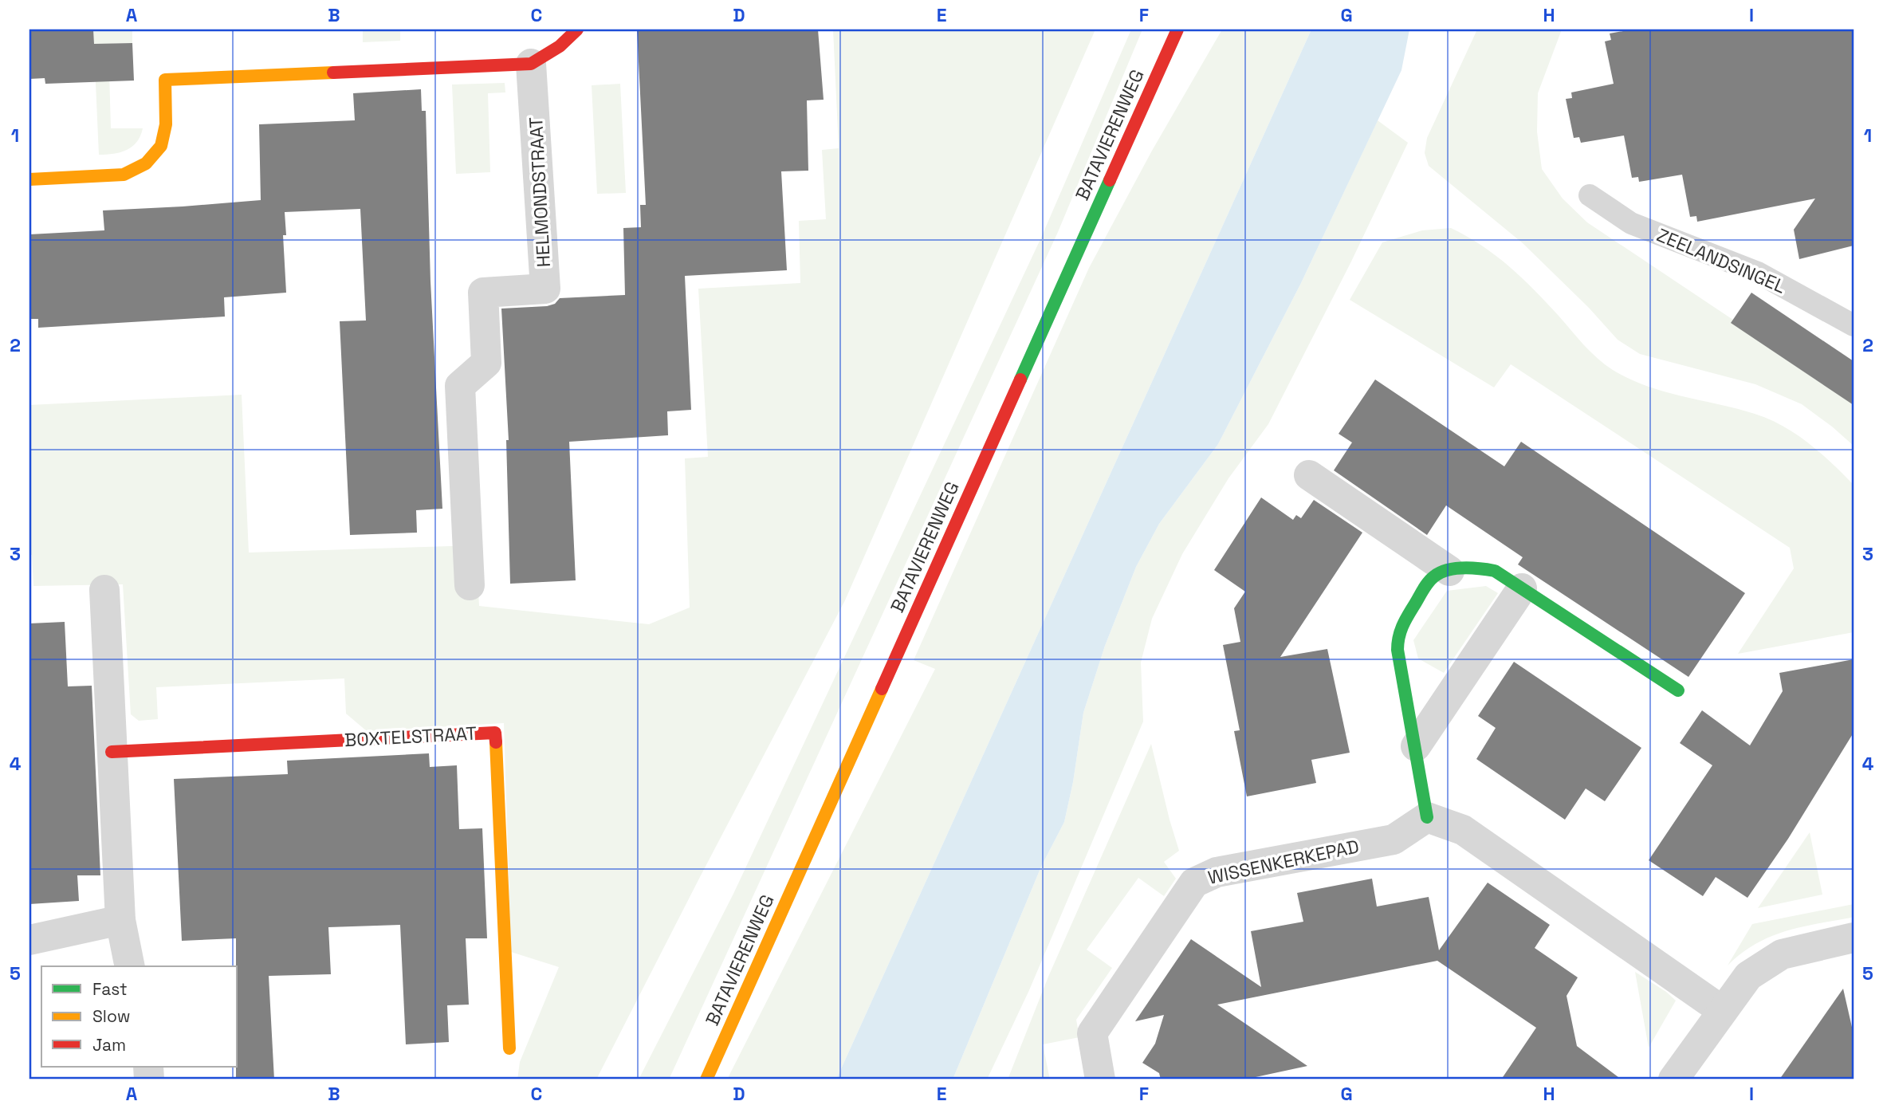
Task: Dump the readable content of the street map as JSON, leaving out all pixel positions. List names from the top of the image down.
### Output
{
  "streets": {
    "street": [
      "BATAVIERENWEG",
      "HELMONDSTRAAT",
      "BOXTELSTRAAT",
      "WISSENKERKEPAD"
    ],
    "lane": ["ZEELANDSINGEL"]
  },
  "legend": ["Fast", "Slow", "Jam"],
  "grid": {
    "columns": [
      "A",
      "B",
      "C",
      "D",
      "E",
      "F",
      "G",
      "H",
      "I"
    ],
    "rows": [
      "1",
      "2",
      "3",
      "4",
      "5"
    ]
  }
}
